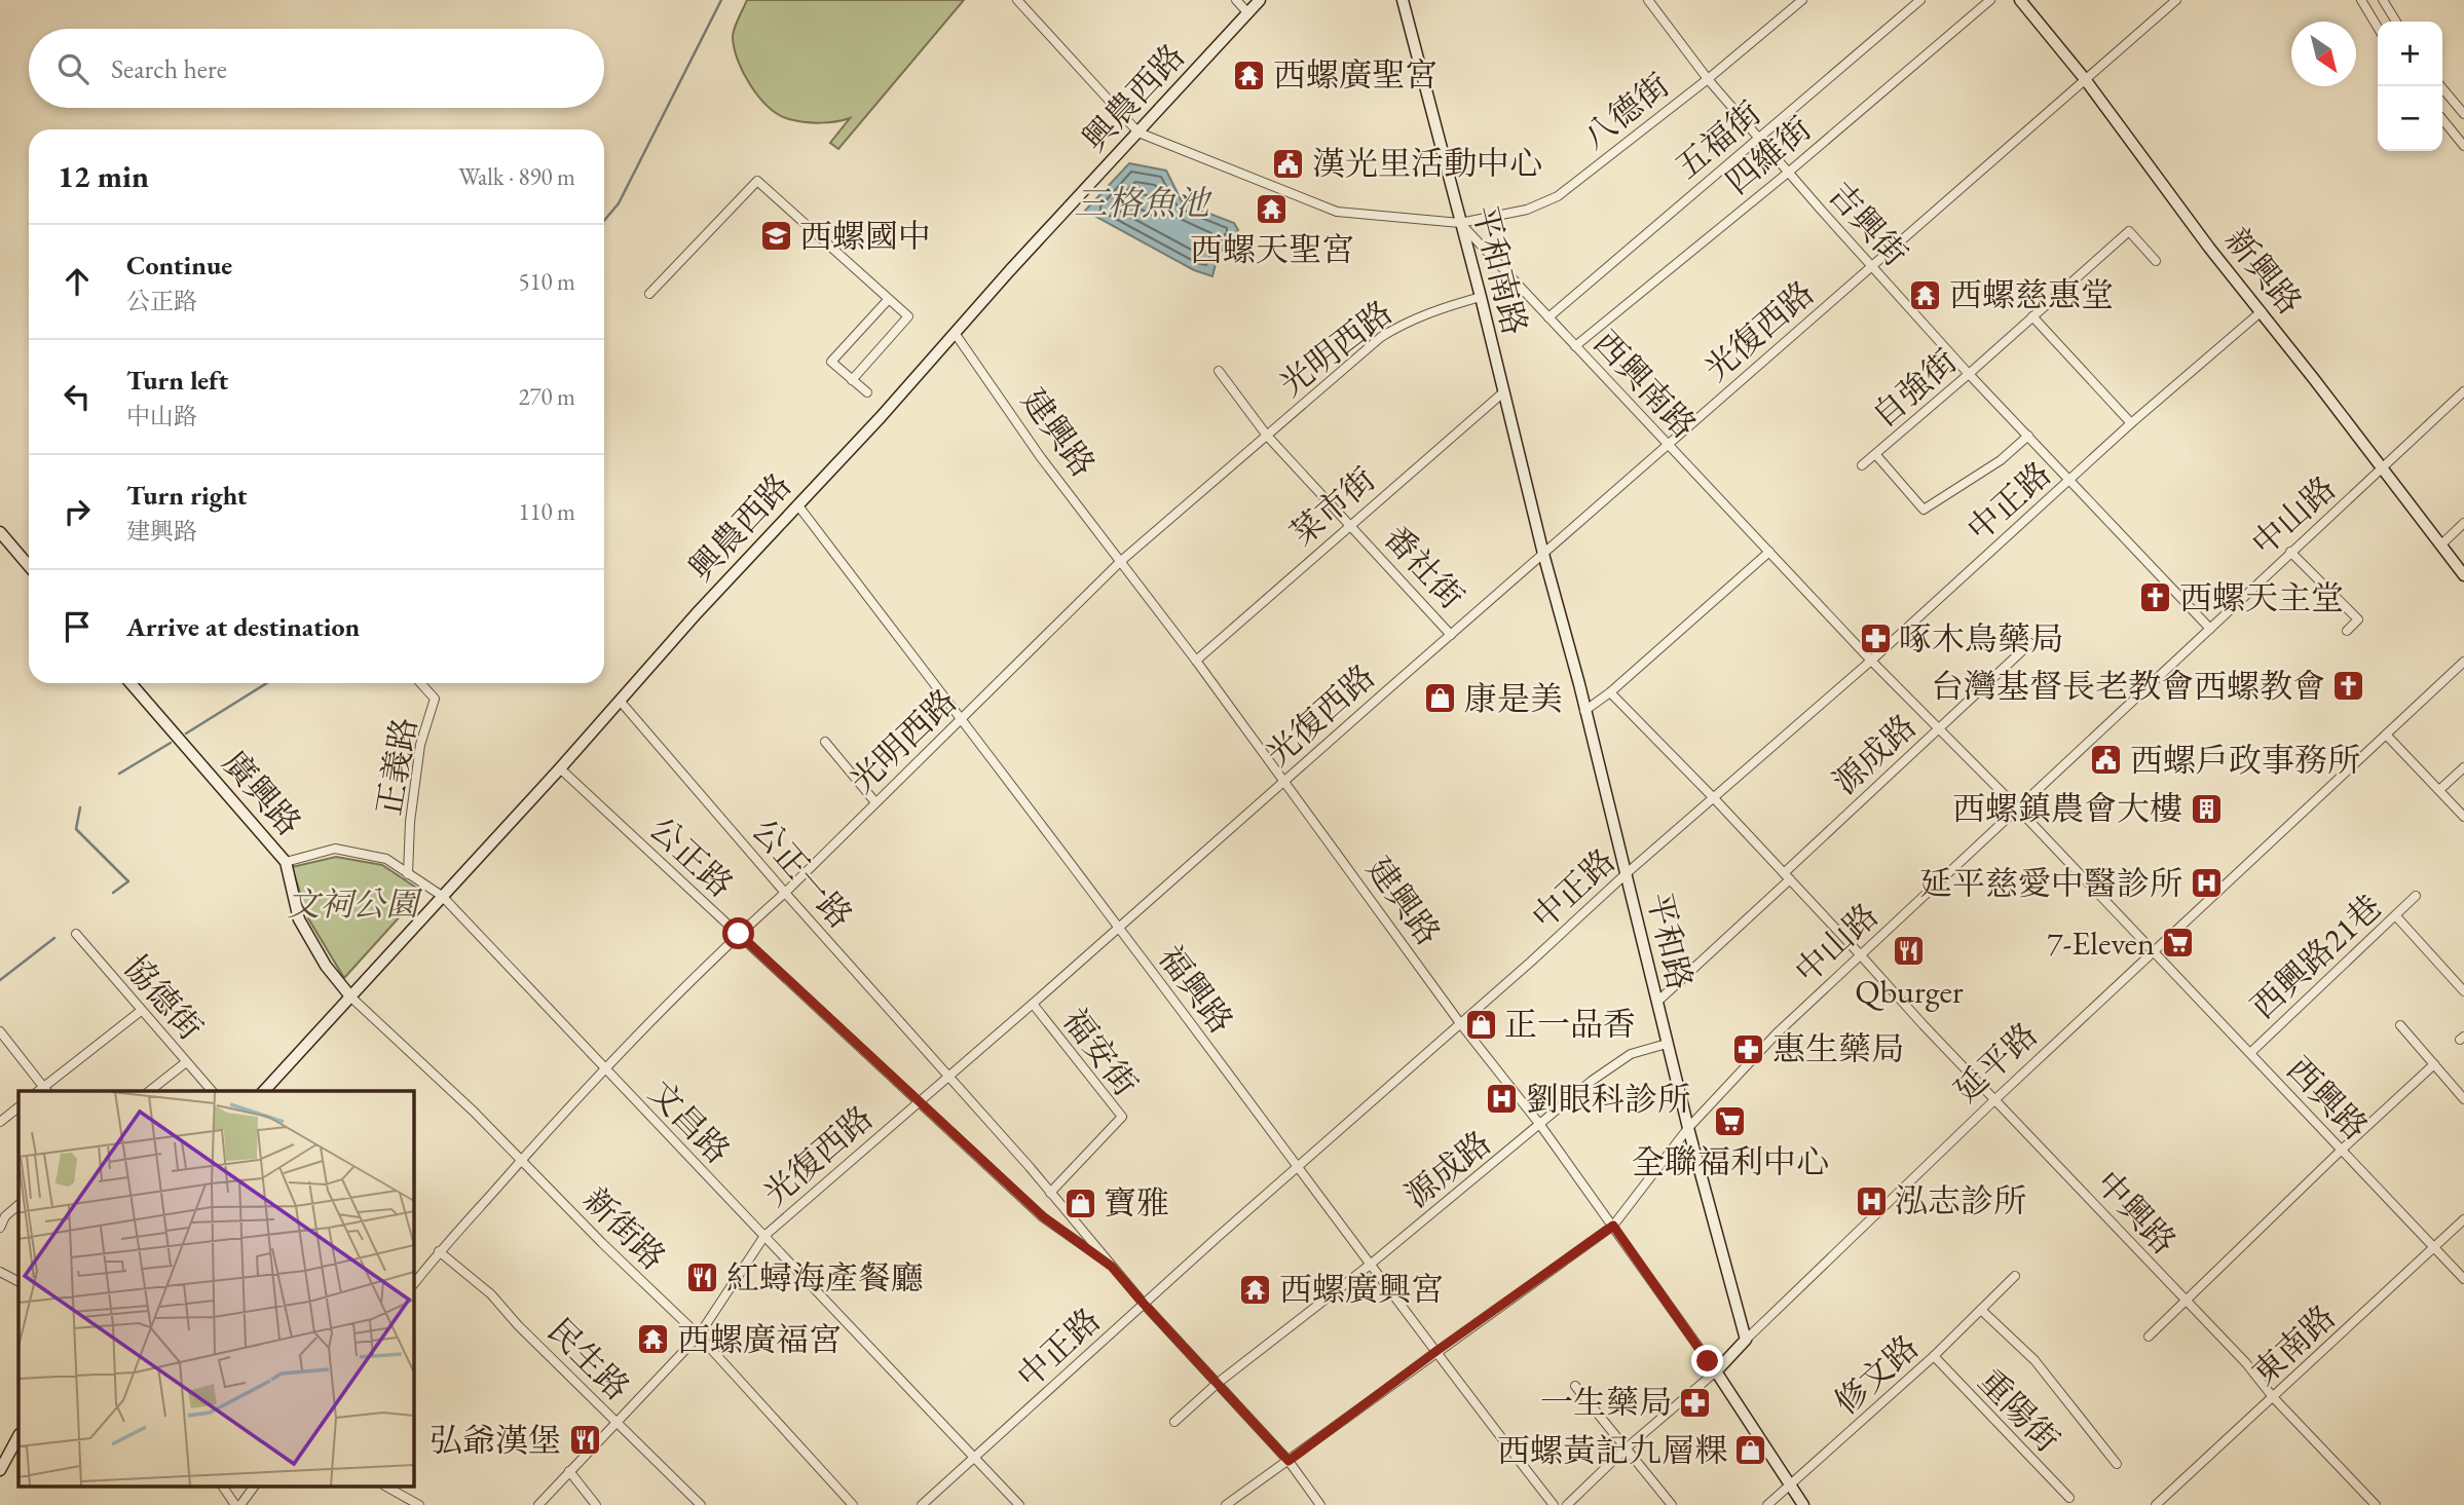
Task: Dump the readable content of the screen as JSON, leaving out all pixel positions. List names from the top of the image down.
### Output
{
  "streets": {
    "main road": [
      "興農西路",
      "平和南路",
      "新興路",
      "建興路",
      "廣興路",
      "平和路",
      "延平路"
    ],
    "street": [
      "八德街",
      "五福街",
      "四維街",
      "吉興街",
      "光復西路",
      "光明西路",
      "西興南路",
      "自強街",
      "中正路",
      "菜市街",
      "中山路",
      "番社街",
      "源成路",
      "正義路",
      "公正路",
      "公正一路",
      "西興路21巷",
      "福興路",
      "協德街",
      "福安街",
      "西興路",
      "文昌路",
      "中興路",
      "新街路",
      "東南路",
      "民生路",
      "修文路",
      "重陽街"
    ]
  },
  "crossings": [
    ["興農西路", "建興路"],
    ["興農西路", "廣興路"],
    ["興農西路", "公正路"],
    ["興農西路", "公正一路"],
    ["興農西路", "福興路"],
    ["興農西路", "文昌路"],
    ["興農西路", "新街路"],
    ["八德街", "吉興街"],
    ["八德街", "平和南路"],
    ["八德街", "西興南路"],
    ["五福街", "吉興街"],
    ["五福街", "西興南路"],
    ["四維街", "吉興街"],
    ["四維街", "西興南路"],
    ["吉興街", "光復西路"],
    ["吉興街", "自強街"],
    ["吉興街", "中正路"],
    ["吉興街", "中山路"],
    ["平和南路", "光復西路"],
    ["平和南路", "光明西路"],
    ["平和南路", "西興南路"],
    ["平和南路", "菜市街"],
    ["平和南路", "平和路"],
    ["新興路", "光復西路"],
    ["新興路", "中正路"],
    ["新興路", "中山路"],
    ["光復西路", "西興南路"],
    ["光復西路", "建興路"],
    ["光復西路", "番社街"],
    ["光復西路", "公正路"],
    ["光復西路", "公正一路"],
    ["光復西路", "平和路"],
    ["光復西路", "福興路"],
    ["光復西路", "福安街"],
    ["光復西路", "文昌路"],
    ["光復西路", "新街路"],
    ["光復西路", "民生路"],
    ["光明西路", "建興路"],
    ["光明西路", "番社街"],
    ["光明西路", "公正路"],
    ["光明西路", "公正一路"],
    ["光明西路", "福興路"],
    ["光明西路", "文昌路"],
    ["光明西路", "新街路"],
    ["光明西路", "民生路"],
    ["西興南路", "中正路"],
    ["西興南路", "中山路"],
    ["西興南路", "源成路"],
    ["西興南路", "延平路"],
    ["西興南路", "西興路"],
    ["建興路", "中正路"],
    ["建興路", "菜市街"],
    ["建興路", "中山路"],
    ["建興路", "源成路"],
    ["建興路", "延平路"],
    ["建興路", "修文路"],
    ["中正路", "公正路"],
    ["中正路", "平和路"],
    ["中正路", "福興路"],
    ["中正路", "文昌路"],
    ["中正路", "中興路"],
    ["菜市街", "番社街"],
    ["中山路", "公正路"],
    ["中山路", "平和路"],
    ["中山路", "福興路"],
    ["中山路", "中興路"],
    ["源成路", "公正路"],
    ["源成路", "平和路"],
    ["源成路", "福興路"],
    ["源成路", "中興路"],
    ["正義路", "文昌路"],
    ["廣興路", "文昌路"],
    ["廣興路", "新街路"],
    ["公正路", "公正一路"],
    ["公正路", "福安街"],
    ["平和路", "延平路"],
    ["西興路21巷", "西興路"],
    ["延平路", "西興路"],
    ["延平路", "中興路"],
    ["西興路", "東南路"],
    ["中興路", "東南路"],
    ["修文路", "重陽街"]
  ],
  "water": ["三格魚池"],
  "parks": ["文祠公園"],
  "places": {
    "temple": [
      "西螺廣聖宮",
      "西螺天聖宮",
      "西螺慈惠堂",
      "西螺廣興宮",
      "西螺廣福宮"
    ],
    "public building": ["漢光里活動中心", "西螺戶政事務所"],
    "school or university": ["西螺國中"],
    "church": ["西螺天主堂", "台灣基督長老教會西螺教會"],
    "pharmacy": ["啄木鳥藥局", "惠生藥局", "一生藥局"],
    "shop": [
      "康是美",
      "正一品香",
      "寶雅",
      "西螺黃記九層粿"
    ],
    "building": ["西螺鎮農會大樓"],
    "hospital": ["延平慈愛中醫診所", "劉眼科診所", "泓志診所"],
    "supermarket": ["7-Eleven", "全聯福利中心"],
    "restaurant": ["Qburger", "紅蟳海產餐廳", "弘爺漢堡"]
  },
  "north": "bottom right",
  "page": {
    "map_buttons": ["+", "−"],
    "search": "Search here",
    "heading": ["12 min", "Walk · 890 m"],
    "list": [
      ["Continue", "公正路", "510 m"],
      ["Turn left", "中山路", "270 m"],
      ["Turn right", "建興路", "110 m"],
      "Arrive at destination"
    ]
  }
}
